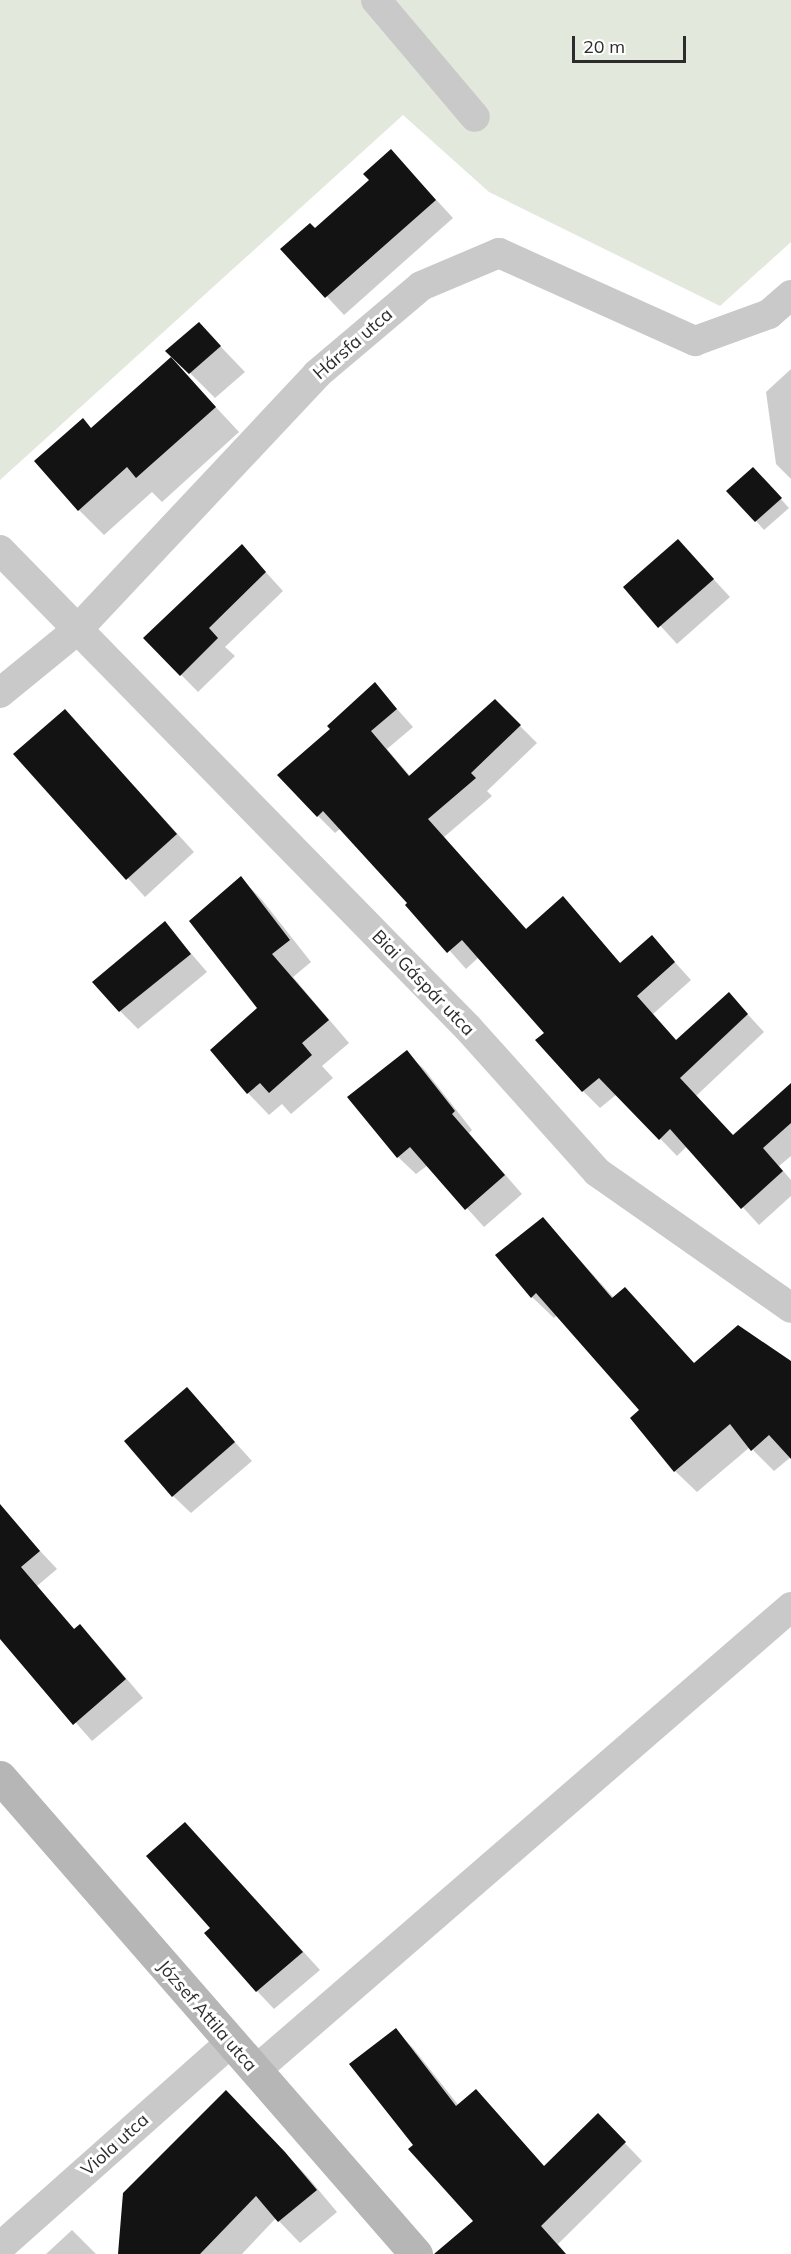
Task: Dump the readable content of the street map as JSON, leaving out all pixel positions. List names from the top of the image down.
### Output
{
  "streets": {
    "street": [
      "Hársfa utca",
      "Biai Gáspár utca",
      "József Attila utca",
      "Viola utca"
    ]
  },
  "crossings": [
    ["Hársfa utca", "Biai Gáspár utca"],
    ["József Attila utca", "Viola utca"]
  ],
  "scale_bar": "20 m"
}
